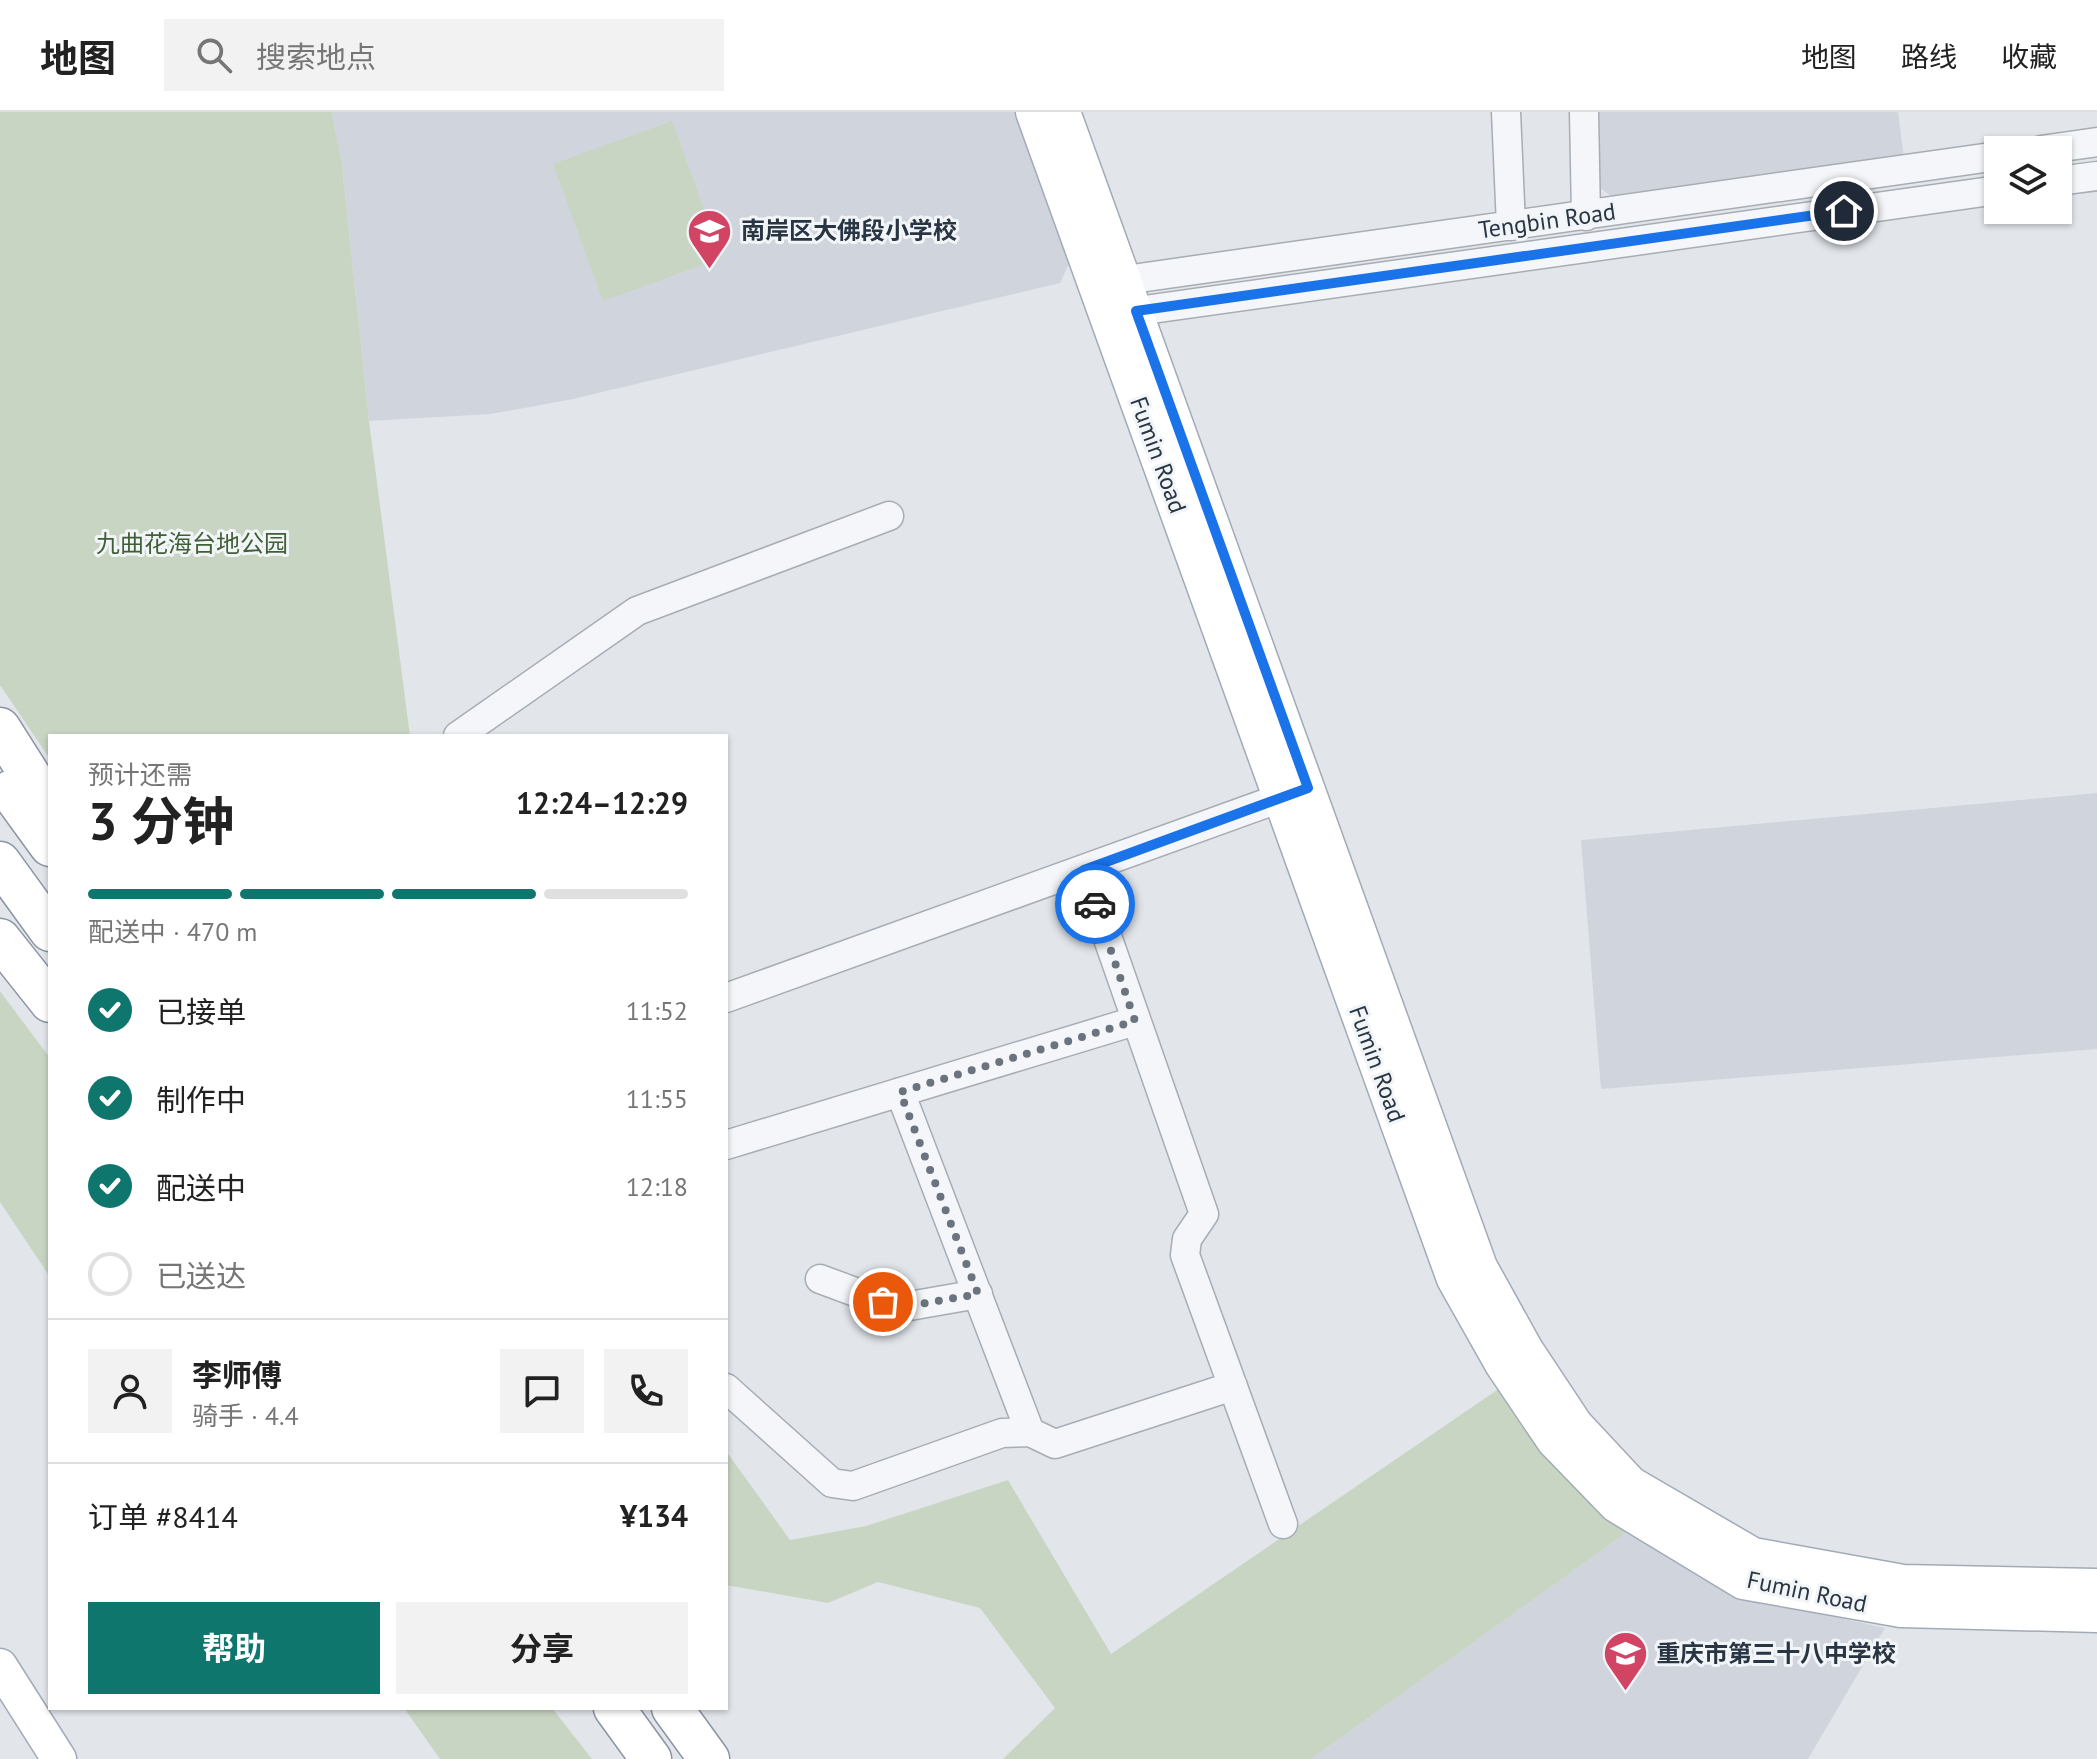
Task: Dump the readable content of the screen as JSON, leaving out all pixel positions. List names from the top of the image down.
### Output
{
  "streets": {
    "main road": ["Fumin Road"],
    "street": ["Tengbin Road"]
  },
  "crossings": [
    ["Tengbin Road", "Fumin Road"]
  ],
  "parks": ["九曲花海台地公园"],
  "places": {
    "school or university": ["南岸区大佛段小学校", "重庆市第三十八中学校"]
  },
  "page": {
    "header": "地图",
    "search": "搜索地点",
    "nav": ["地图", "路线", "收藏"],
    "heading": ["3 分钟", "预计还需", "12:24–12:29"],
    "panel": [
      "李师傅",
      "骑手 · 4.4",
      "订单 #8414",
      "¥134"
    ],
    "bar": "配送中 · 470 m",
    "list": [
      ["已接单", "11:52"],
      ["制作中", "11:55"],
      ["配送中", "12:18"],
      "已送达"
    ],
    "buttons": ["帮助", "分享"]
  }
}
